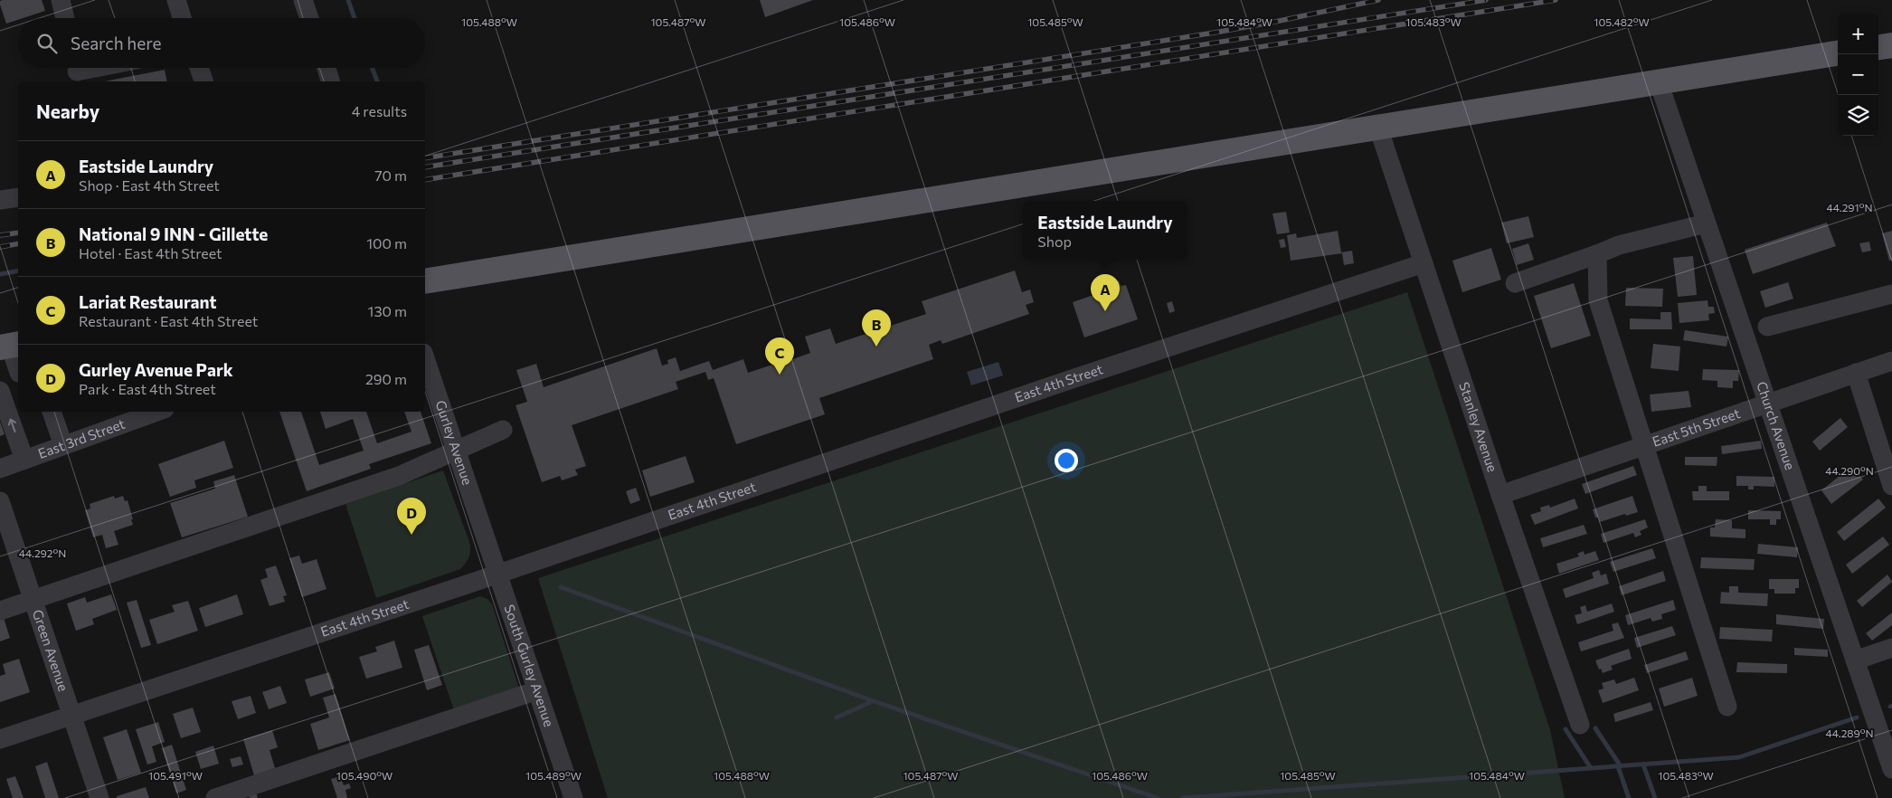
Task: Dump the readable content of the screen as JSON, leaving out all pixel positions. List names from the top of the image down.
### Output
{
  "streets": {
    "street": [
      "East 4th Street",
      "Stanley Avenue",
      "Church Avenue",
      "East 5th Street",
      "East 3rd Street",
      "Gurley Avenue",
      "Green Avenue",
      "South Gurley Avenue"
    ]
  },
  "crossings": [
    ["East 4th Street", "Stanley Avenue"],
    ["East 4th Street", "Green Avenue"],
    ["East 4th Street", "South Gurley Avenue"],
    ["Stanley Avenue", "East 5th Street"],
    ["Church Avenue", "East 5th Street"],
    ["Gurley Avenue", "South Gurley Avenue"]
  ],
  "page": {
    "map_buttons": ["+", "−"],
    "search": "Search here",
    "heading": ["Nearby", "4 results"],
    "list": [
      {
        "mark": "A",
        "name": "Eastside Laundry",
        "note": "Shop · East 4th Street",
        "value": "70 m"
      },
      {
        "mark": "B",
        "name": "National 9 INN - Gillette",
        "note": "Hotel · East 4th Street",
        "value": "100 m"
      },
      {
        "mark": "C",
        "name": "Lariat Restaurant",
        "note": "Restaurant · East 4th Street",
        "value": "130 m"
      },
      {
        "mark": "D",
        "name": "Gurley Avenue Park",
        "note": "Park · East 4th Street",
        "value": "290 m"
      }
    ],
    "popup": ["Eastside Laundry", "Shop"],
    "pins": [
      "A",
      "B",
      "C",
      "D"
    ]
  },
  "coordinates": [
    "105.488°W",
    "105.487°W",
    "105.486°W",
    "105.485°W",
    "105.484°W",
    "105.483°W",
    "105.482°W",
    "44.291°N",
    "44.290°N",
    "44.292°N",
    "44.289°N",
    "105.491°W",
    "105.490°W",
    "105.489°W"
  ]
}
